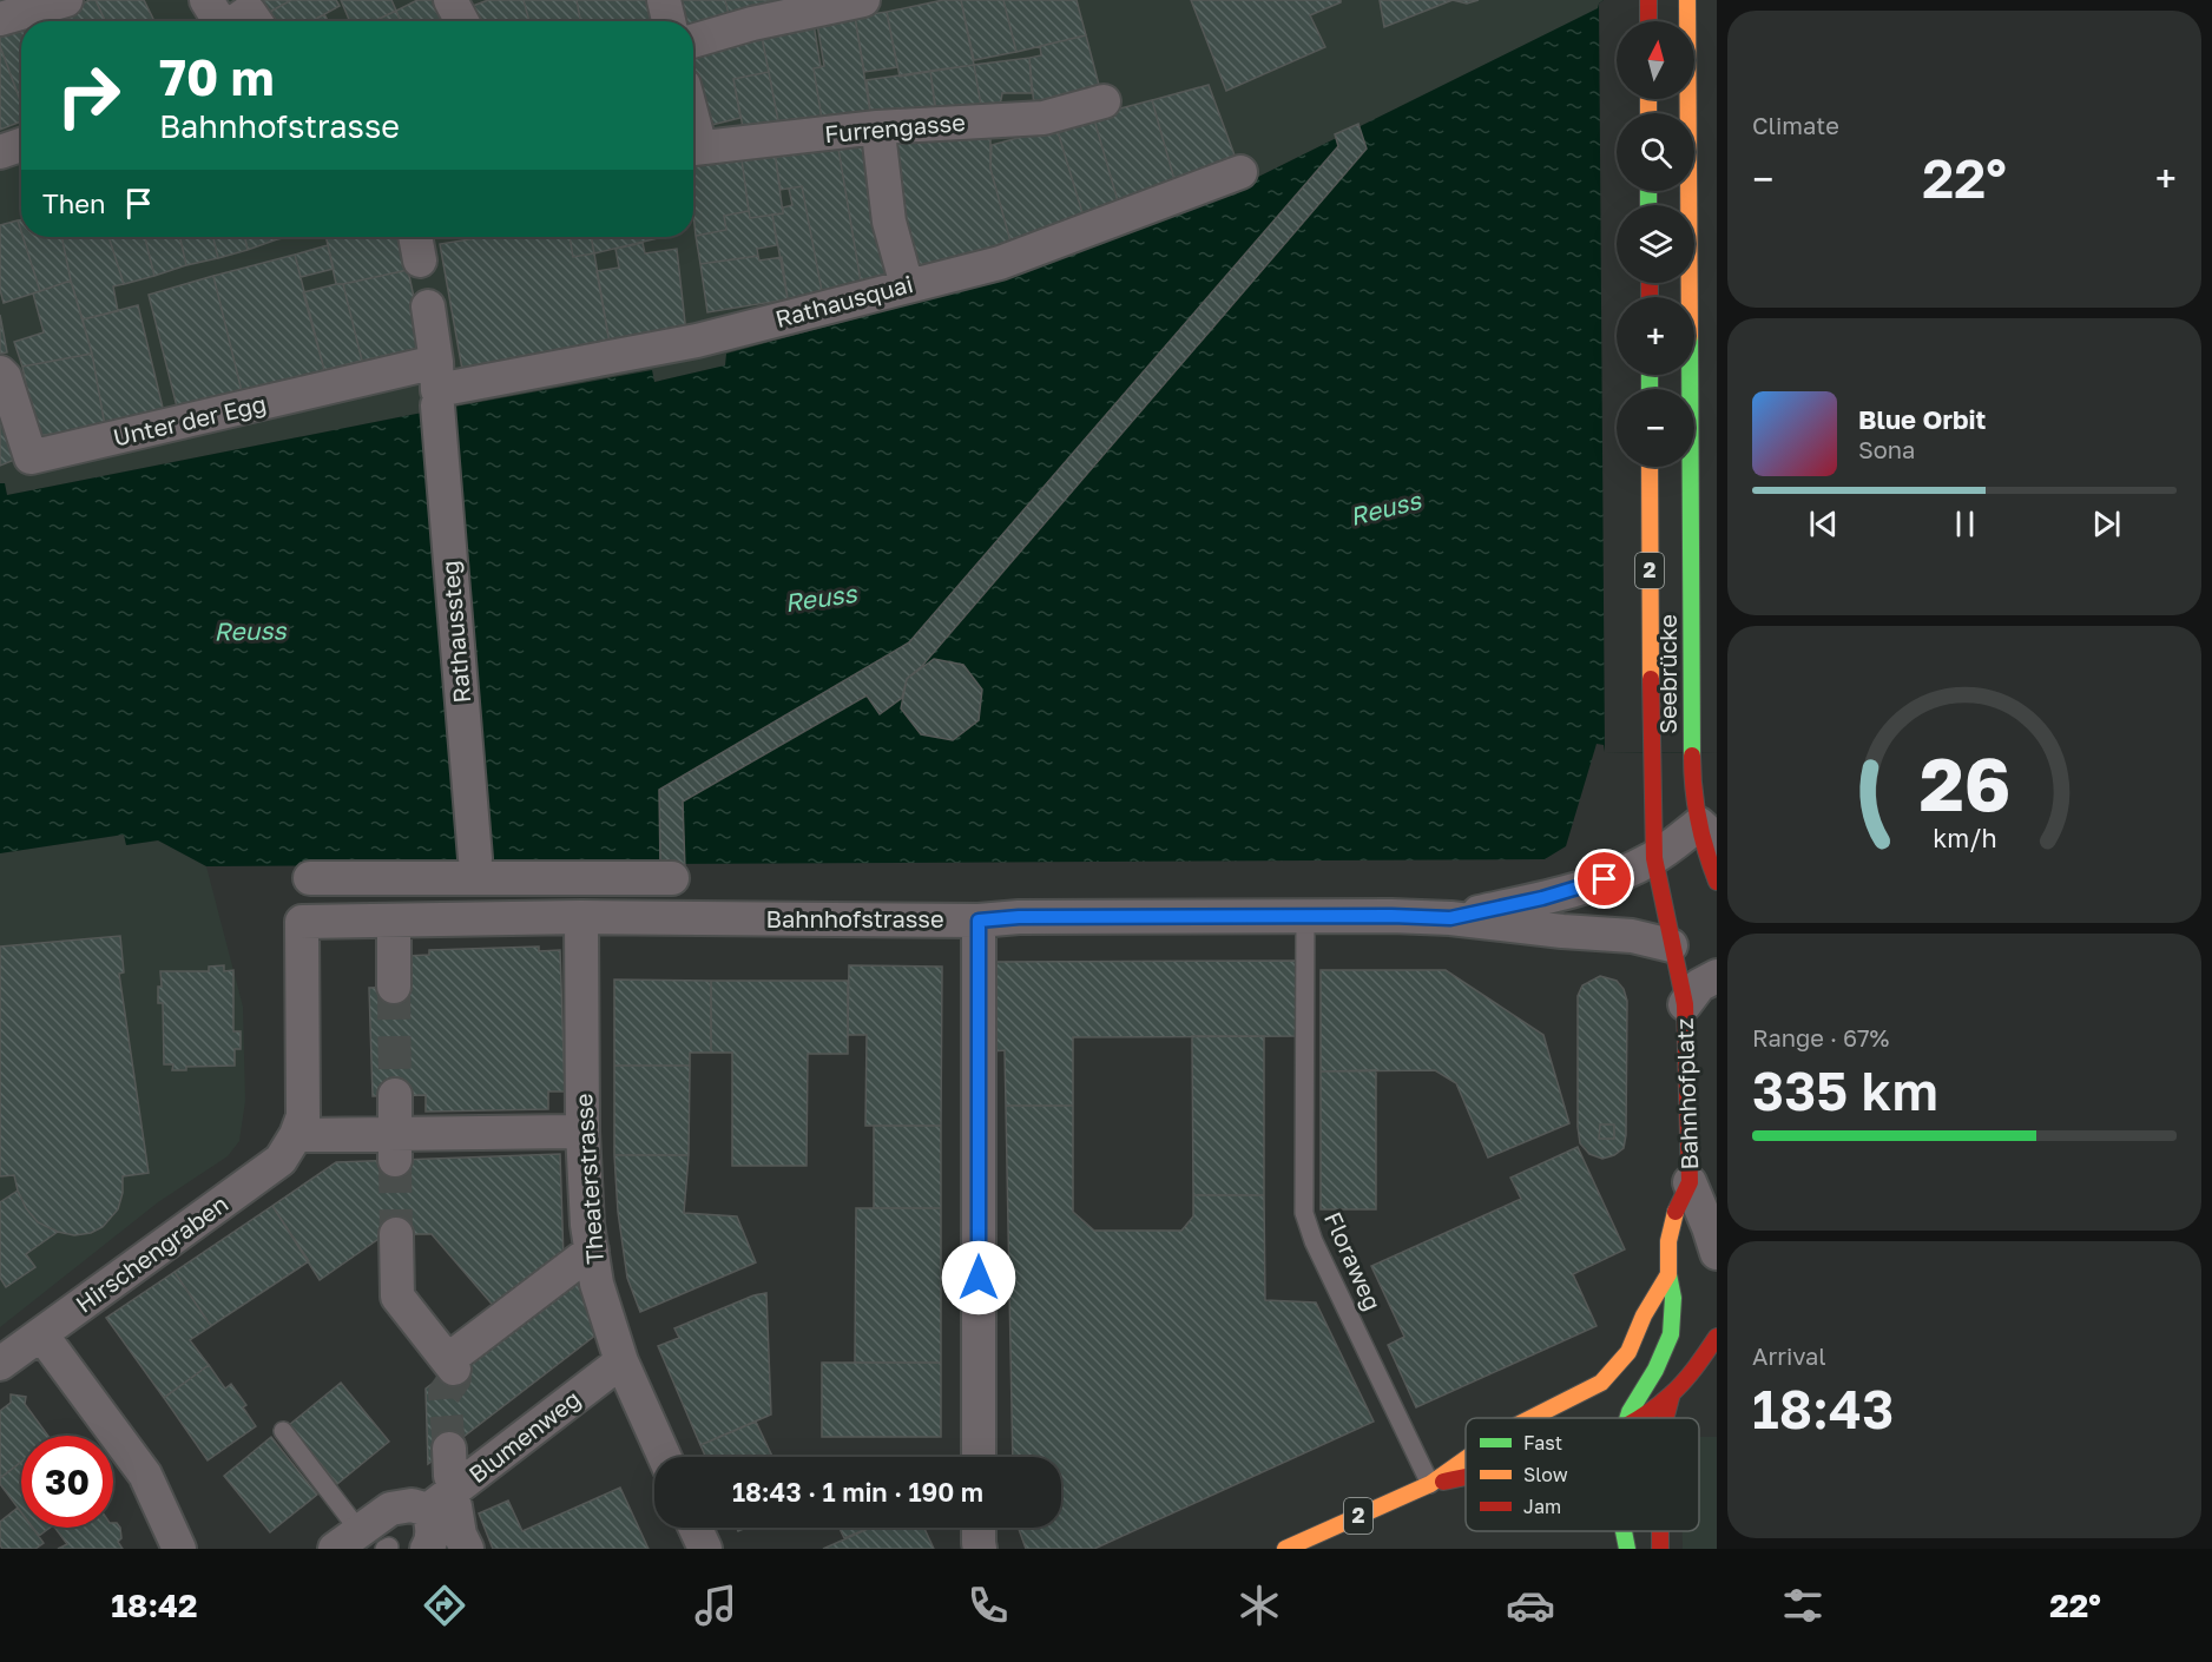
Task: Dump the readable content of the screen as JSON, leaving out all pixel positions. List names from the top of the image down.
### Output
{
  "streets": {
    "main road": ["2", "Seebrücke", "Bahnhofplatz"],
    "street": [
      "Furrengasse",
      "Rathausquai",
      "Unter der Egg",
      "Rathaussteg",
      "Bahnhofstrasse",
      "Theaterstrasse",
      "Hirschengraben",
      "Blumenweg"
    ],
    "lane": ["Floraweg"]
  },
  "crossings": [
    ["Rathausquai", "Unter der Egg"],
    ["Rathausquai", "Rathaussteg"],
    ["Unter der Egg", "Rathaussteg"],
    ["2", "Seebrücke"],
    ["2", "Bahnhofplatz"],
    ["2", "Floraweg"],
    ["Seebrücke", "Bahnhofplatz"],
    ["Bahnhofstrasse", "Bahnhofplatz"],
    ["Bahnhofstrasse", "Theaterstrasse"],
    ["Bahnhofstrasse", "Hirschengraben"],
    ["Bahnhofstrasse", "Floraweg"],
    ["Theaterstrasse", "Blumenweg"]
  ],
  "water": ["Reuss"],
  "legend": ["Fast", "Slow", "Jam"],
  "north": "top",
  "page": {
    "tile": [
      "Climate",
      ["Range · 67%", "335 km"],
      ["Arrival", "18:43"]
    ],
    "map_buttons": ["+", "−"],
    "turn": ["70 m", "Bahnhofstrasse"],
    "heat": ["−", "22°", "+"],
    "then": "Then",
    "song": ["Blue Orbit", "Sona"],
    "limit": "30",
    "trip": "18:43 · 1 min · 190 m",
    "tabs": ["18:42", "22°"],
    "gauge": ["26", "km/h"]
  }
}
